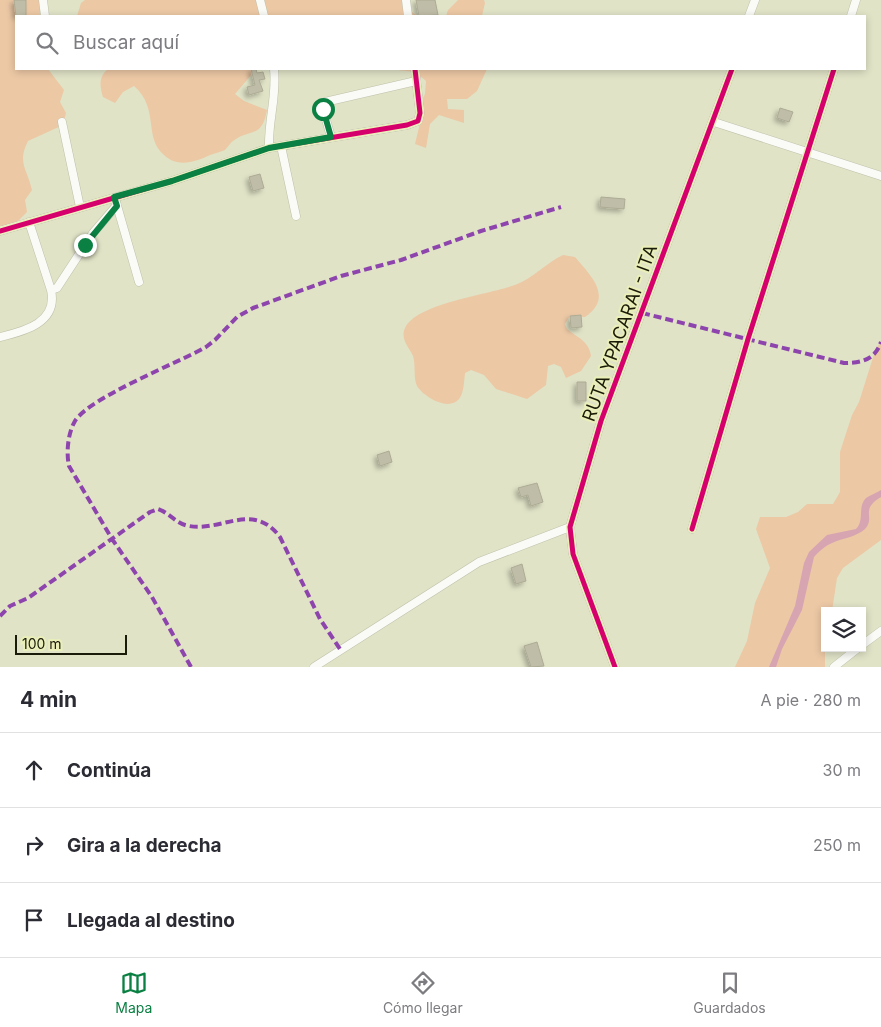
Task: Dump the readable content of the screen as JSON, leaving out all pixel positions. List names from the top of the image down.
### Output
{
  "streets": {
    "street": ["RUTA YPACARAI - ITA"]
  },
  "scale_bar": "100 m",
  "page": {
    "search": "Buscar aquí",
    "scale": "100 m",
    "heading": ["4 min", "A pie · 280 m"],
    "list": [
      ["Continúa", "30 m"],
      ["Gira a la derecha", "250 m"],
      "Llegada al destino"
    ],
    "nav": ["Mapa", "Cómo llegar", "Guardados"]
  }
}
